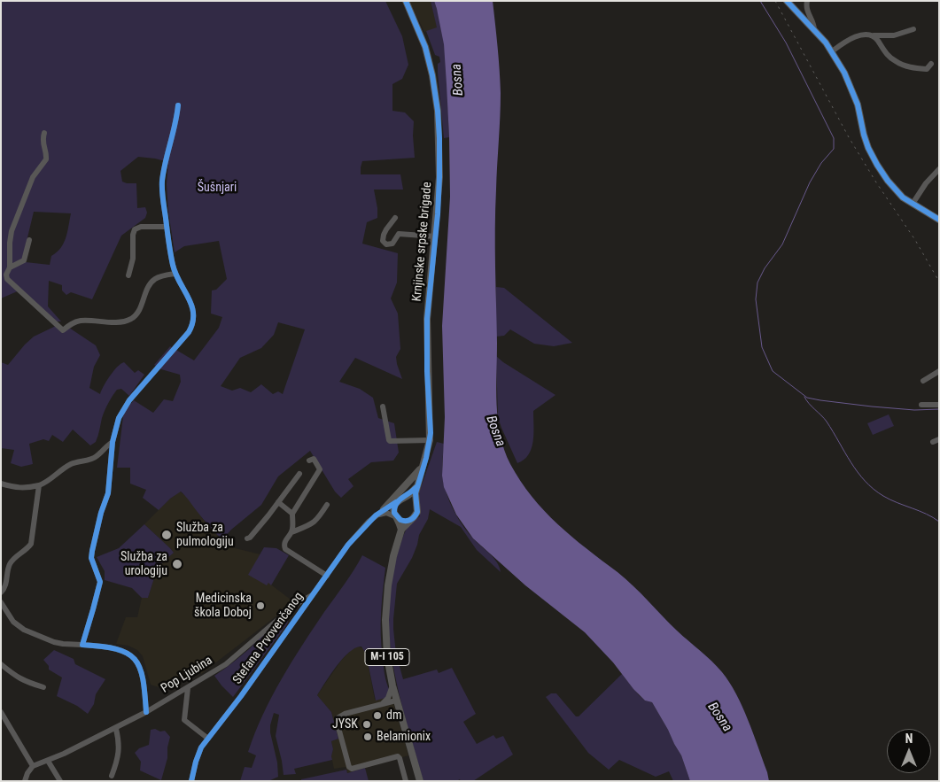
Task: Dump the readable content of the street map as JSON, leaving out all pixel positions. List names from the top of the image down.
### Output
{
  "streets": {
    "main road": ["Krnjinske srpske brigade", "M-I 105"],
    "street": ["Stefana Prvovenčanog", "Pop Ljubina"]
  },
  "crossings": [
    ["Krnjinske srpske brigade", "M-I 105"],
    ["Stefana Prvovenčanog", "M-I 105"],
    ["Stefana Prvovenčanog", "Pop Ljubina"]
  ],
  "water": ["Bosna"],
  "parks": ["Šušnjari"],
  "places": [
    "Služba za pulmologiju",
    "Služba za urologiju",
    "Medicinska škola Doboj",
    "dm",
    "JYSK",
    "Belamionix"
  ],
  "north": "top"
}
